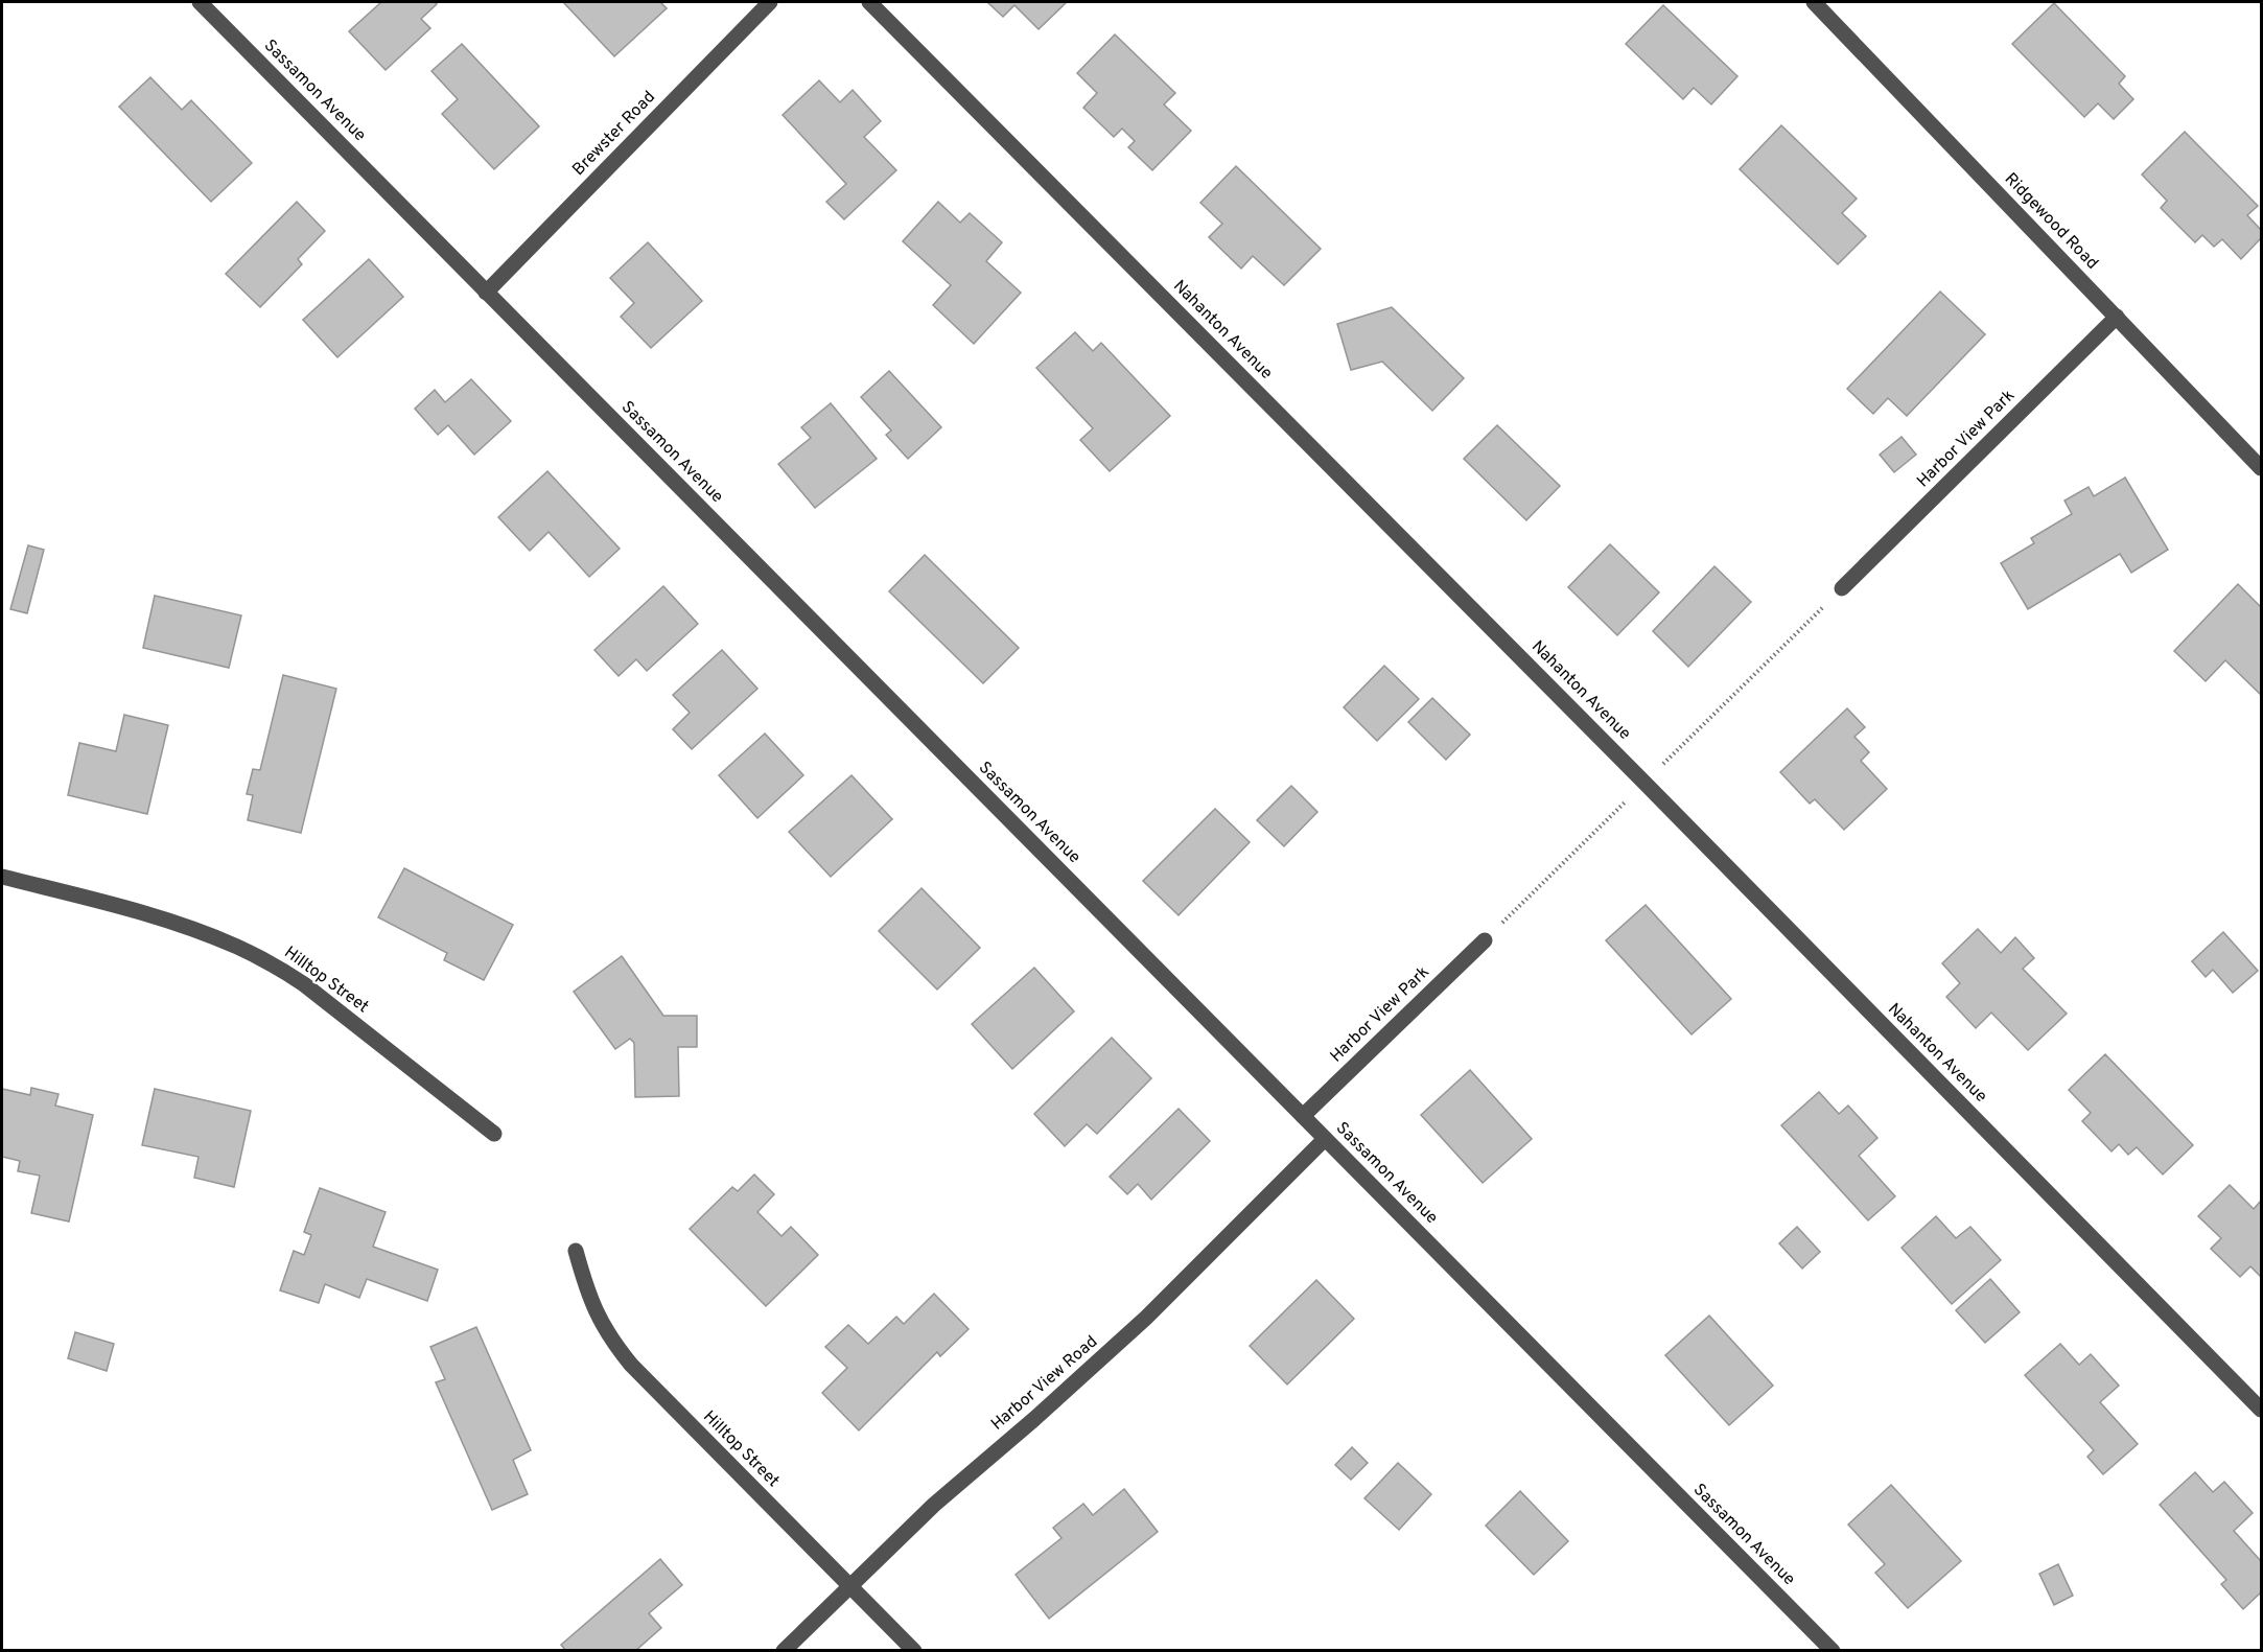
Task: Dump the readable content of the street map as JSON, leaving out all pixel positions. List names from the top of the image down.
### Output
{
  "streets": {
    "street": [
      "Sassamon Avenue",
      "Brewster Road",
      "Ridgewood Road",
      "Nahanton Avenue",
      "Harbor View Park",
      "Hilltop Street",
      "Harbor View Road"
    ]
  },
  "crossings": [
    ["Sassamon Avenue", "Brewster Road"],
    ["Sassamon Avenue", "Harbor View Park"],
    ["Sassamon Avenue", "Harbor View Road"],
    ["Ridgewood Road", "Harbor View Park"],
    ["Hilltop Street", "Harbor View Road"]
  ]
}
